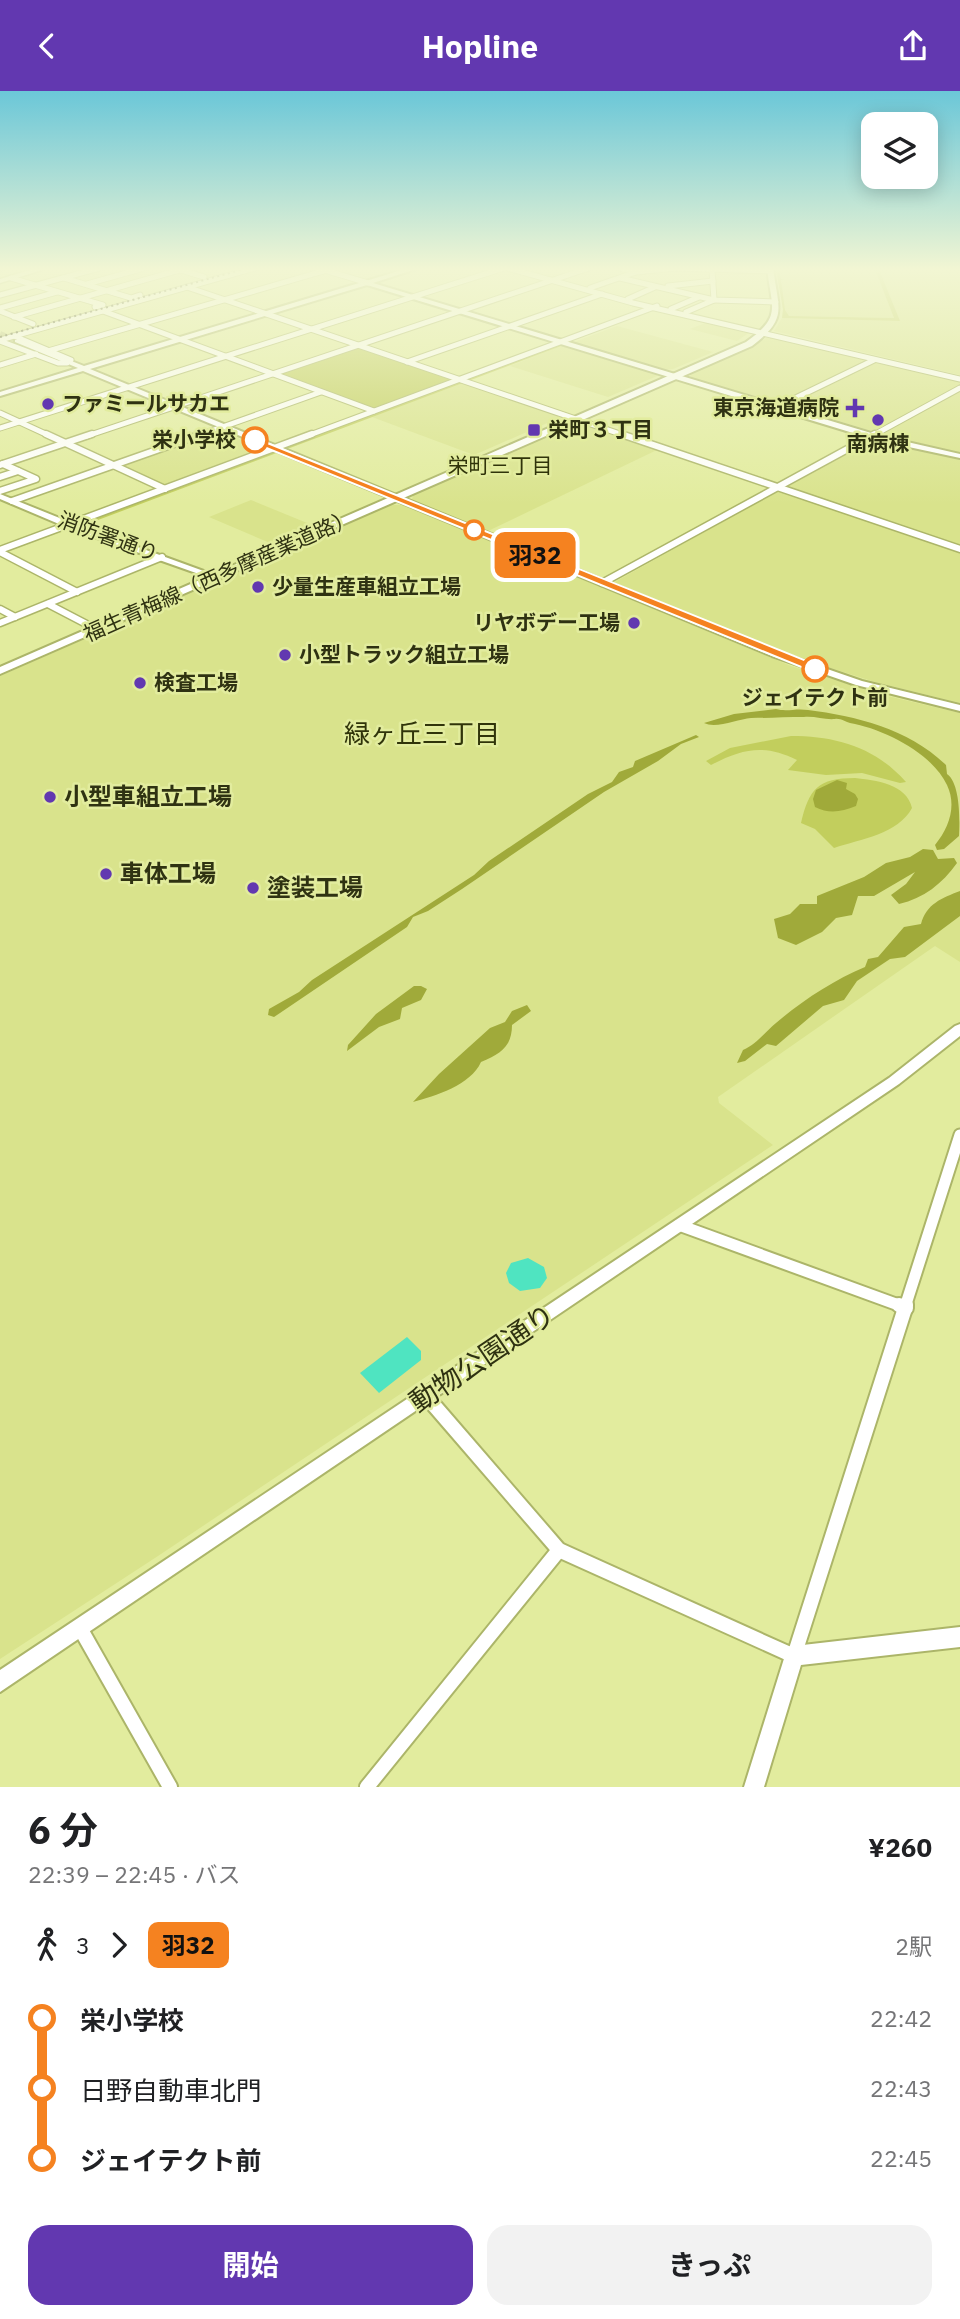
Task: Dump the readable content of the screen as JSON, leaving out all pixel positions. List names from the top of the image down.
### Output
{
  "streets": {
    "main road": ["福生青梅線（西多摩産業道路）"],
    "street": ["消防署通り", "動物公園通り"]
  },
  "crossings": [
    ["消防署通り", "福生青梅線（西多摩産業道路）"]
  ],
  "districts": ["栄町三丁目", "緑ヶ丘三丁目"],
  "places": {
    "other": [
      "ファミールサカエ",
      "南病棟",
      "栄小学校",
      "少量生産車組立工場",
      "リヤボデー工場",
      "小型トラック組立工場",
      "ジェイテクト前",
      "検査工場",
      "小型車組立工場",
      "車体工場",
      "塗装工場"
    ],
    "health": ["東京海道病院"],
    "transit": ["栄町３丁目"]
  },
  "lines": ["bus line 羽32"],
  "page": {
    "header": "Hopline",
    "on_map": "羽32",
    "heading": ["6 分", "22:39 – 22:45 · バス", "¥260"],
    "legs": ["3", "羽32", "2駅"],
    "list": [
      {
        "name": "栄小学校",
        "value": "22:42"
      },
      {
        "name": "日野自動車北門",
        "value": "22:43"
      },
      {
        "name": "ジェイテクト前",
        "value": "22:45"
      }
    ],
    "buttons": ["開始", "きっぷ"]
  }
}
